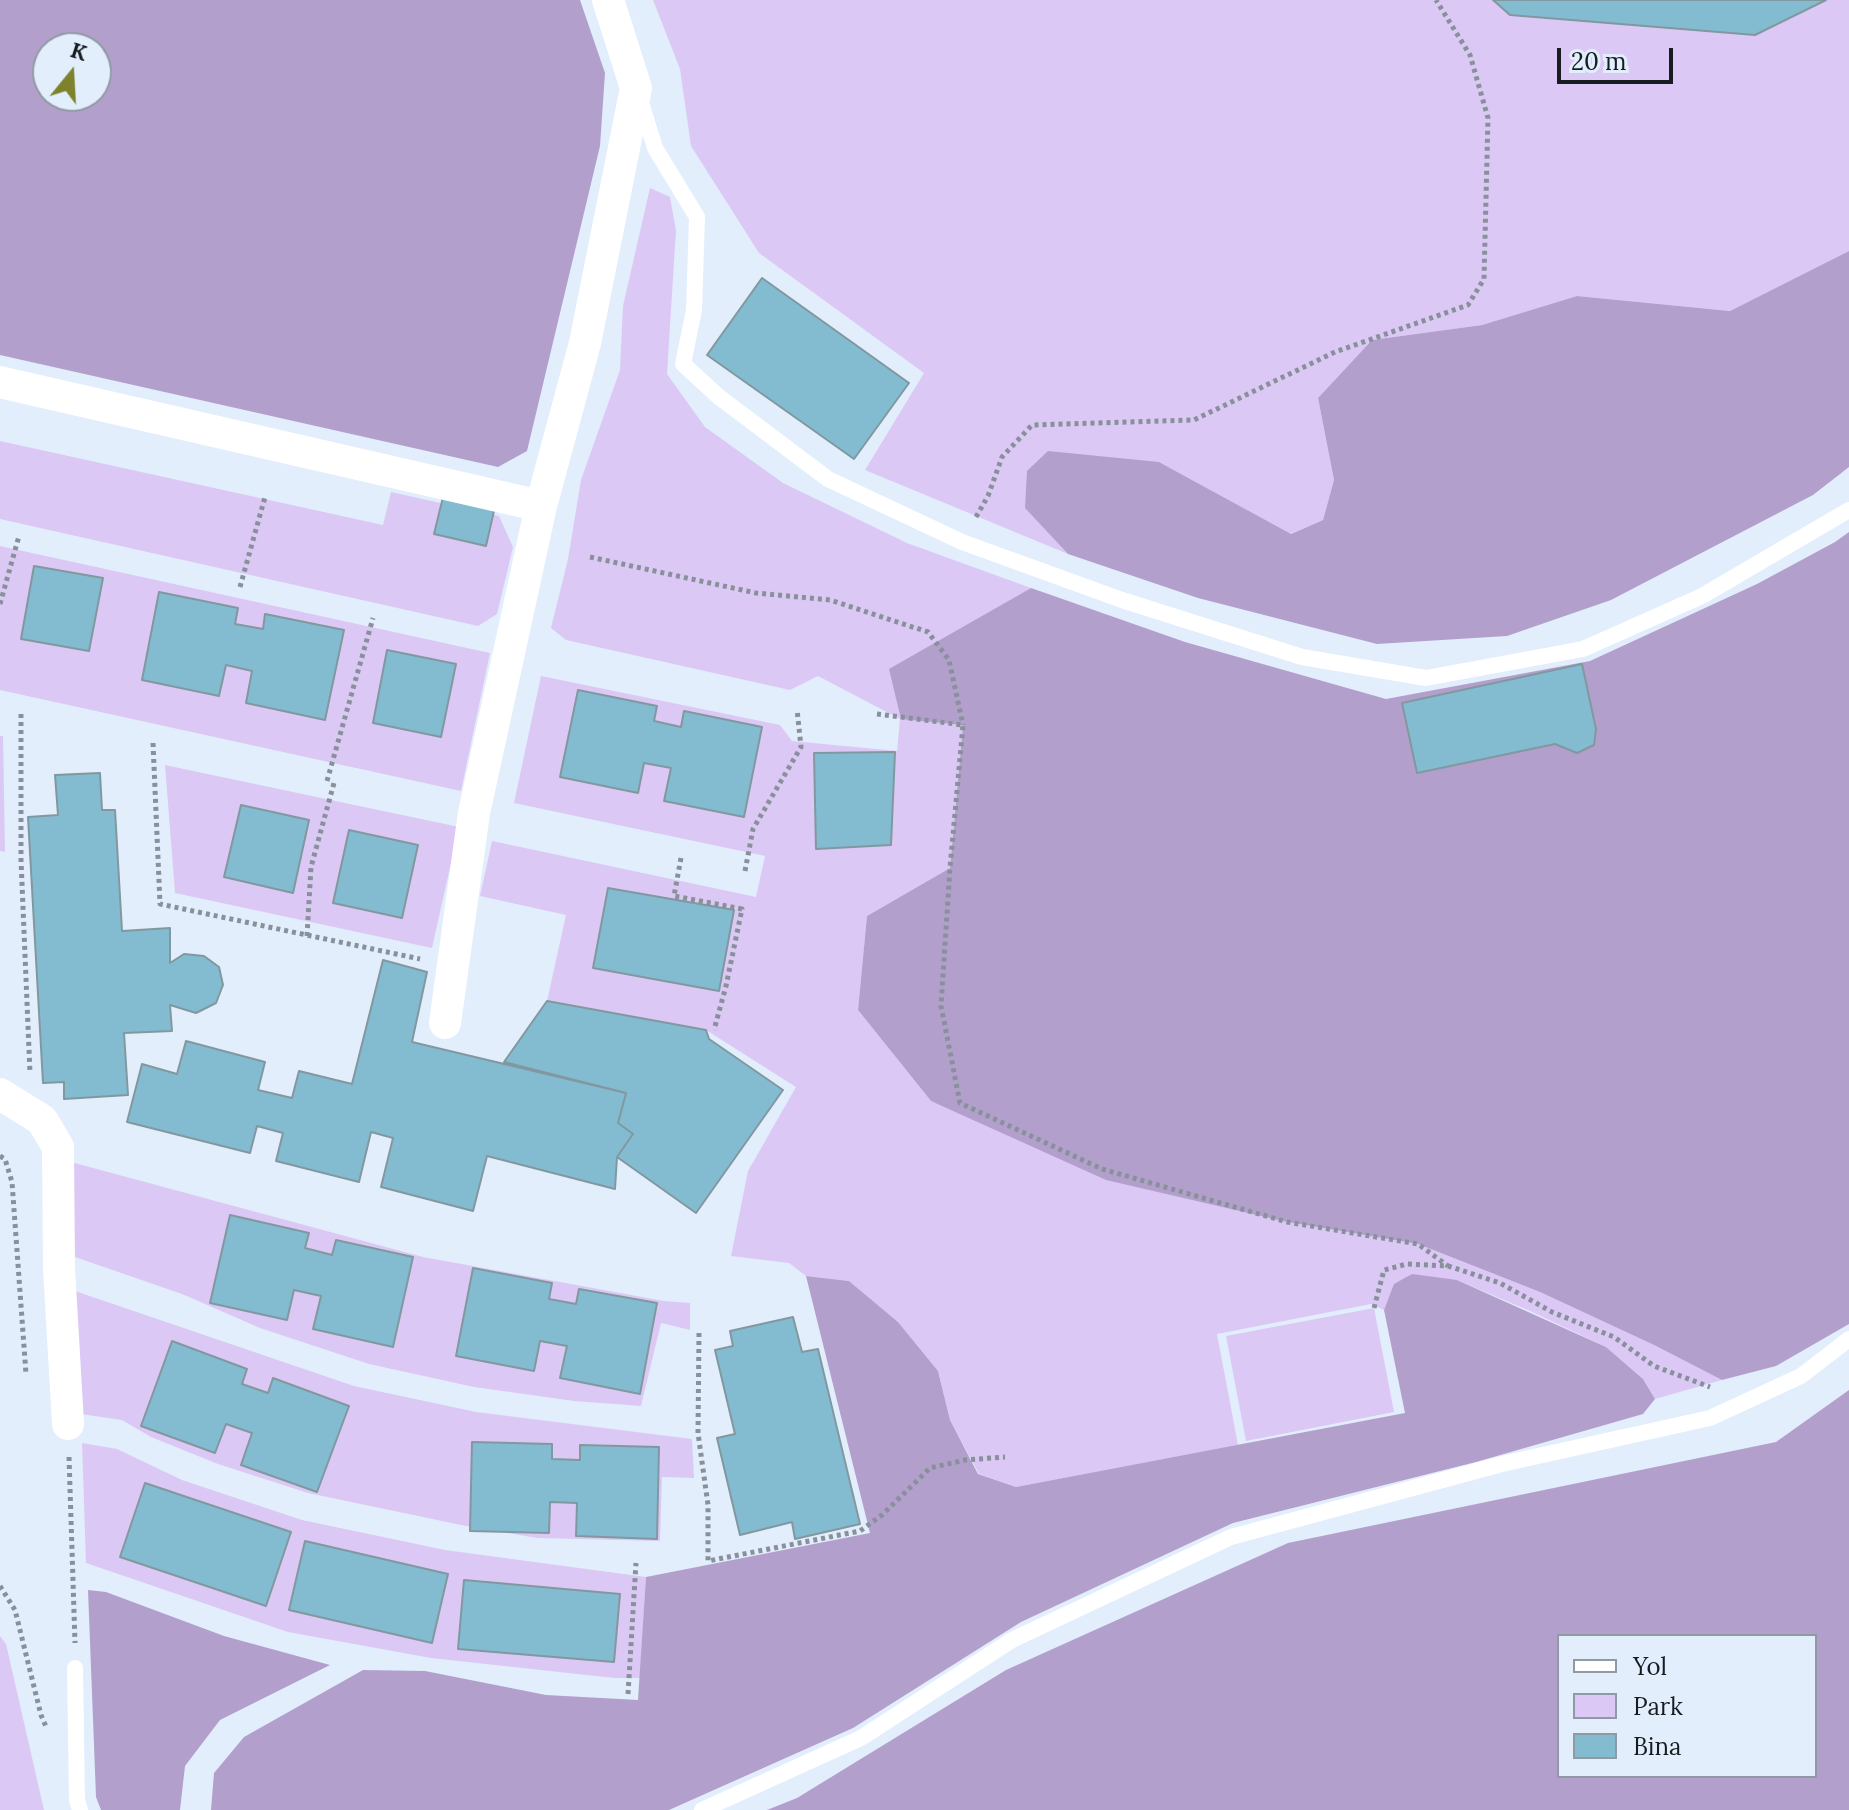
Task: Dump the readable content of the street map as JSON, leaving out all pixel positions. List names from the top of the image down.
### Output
{
  "legend": ["Yol", "Park", "Bina"],
  "scale_bar": "20 m",
  "north": "top"
}
